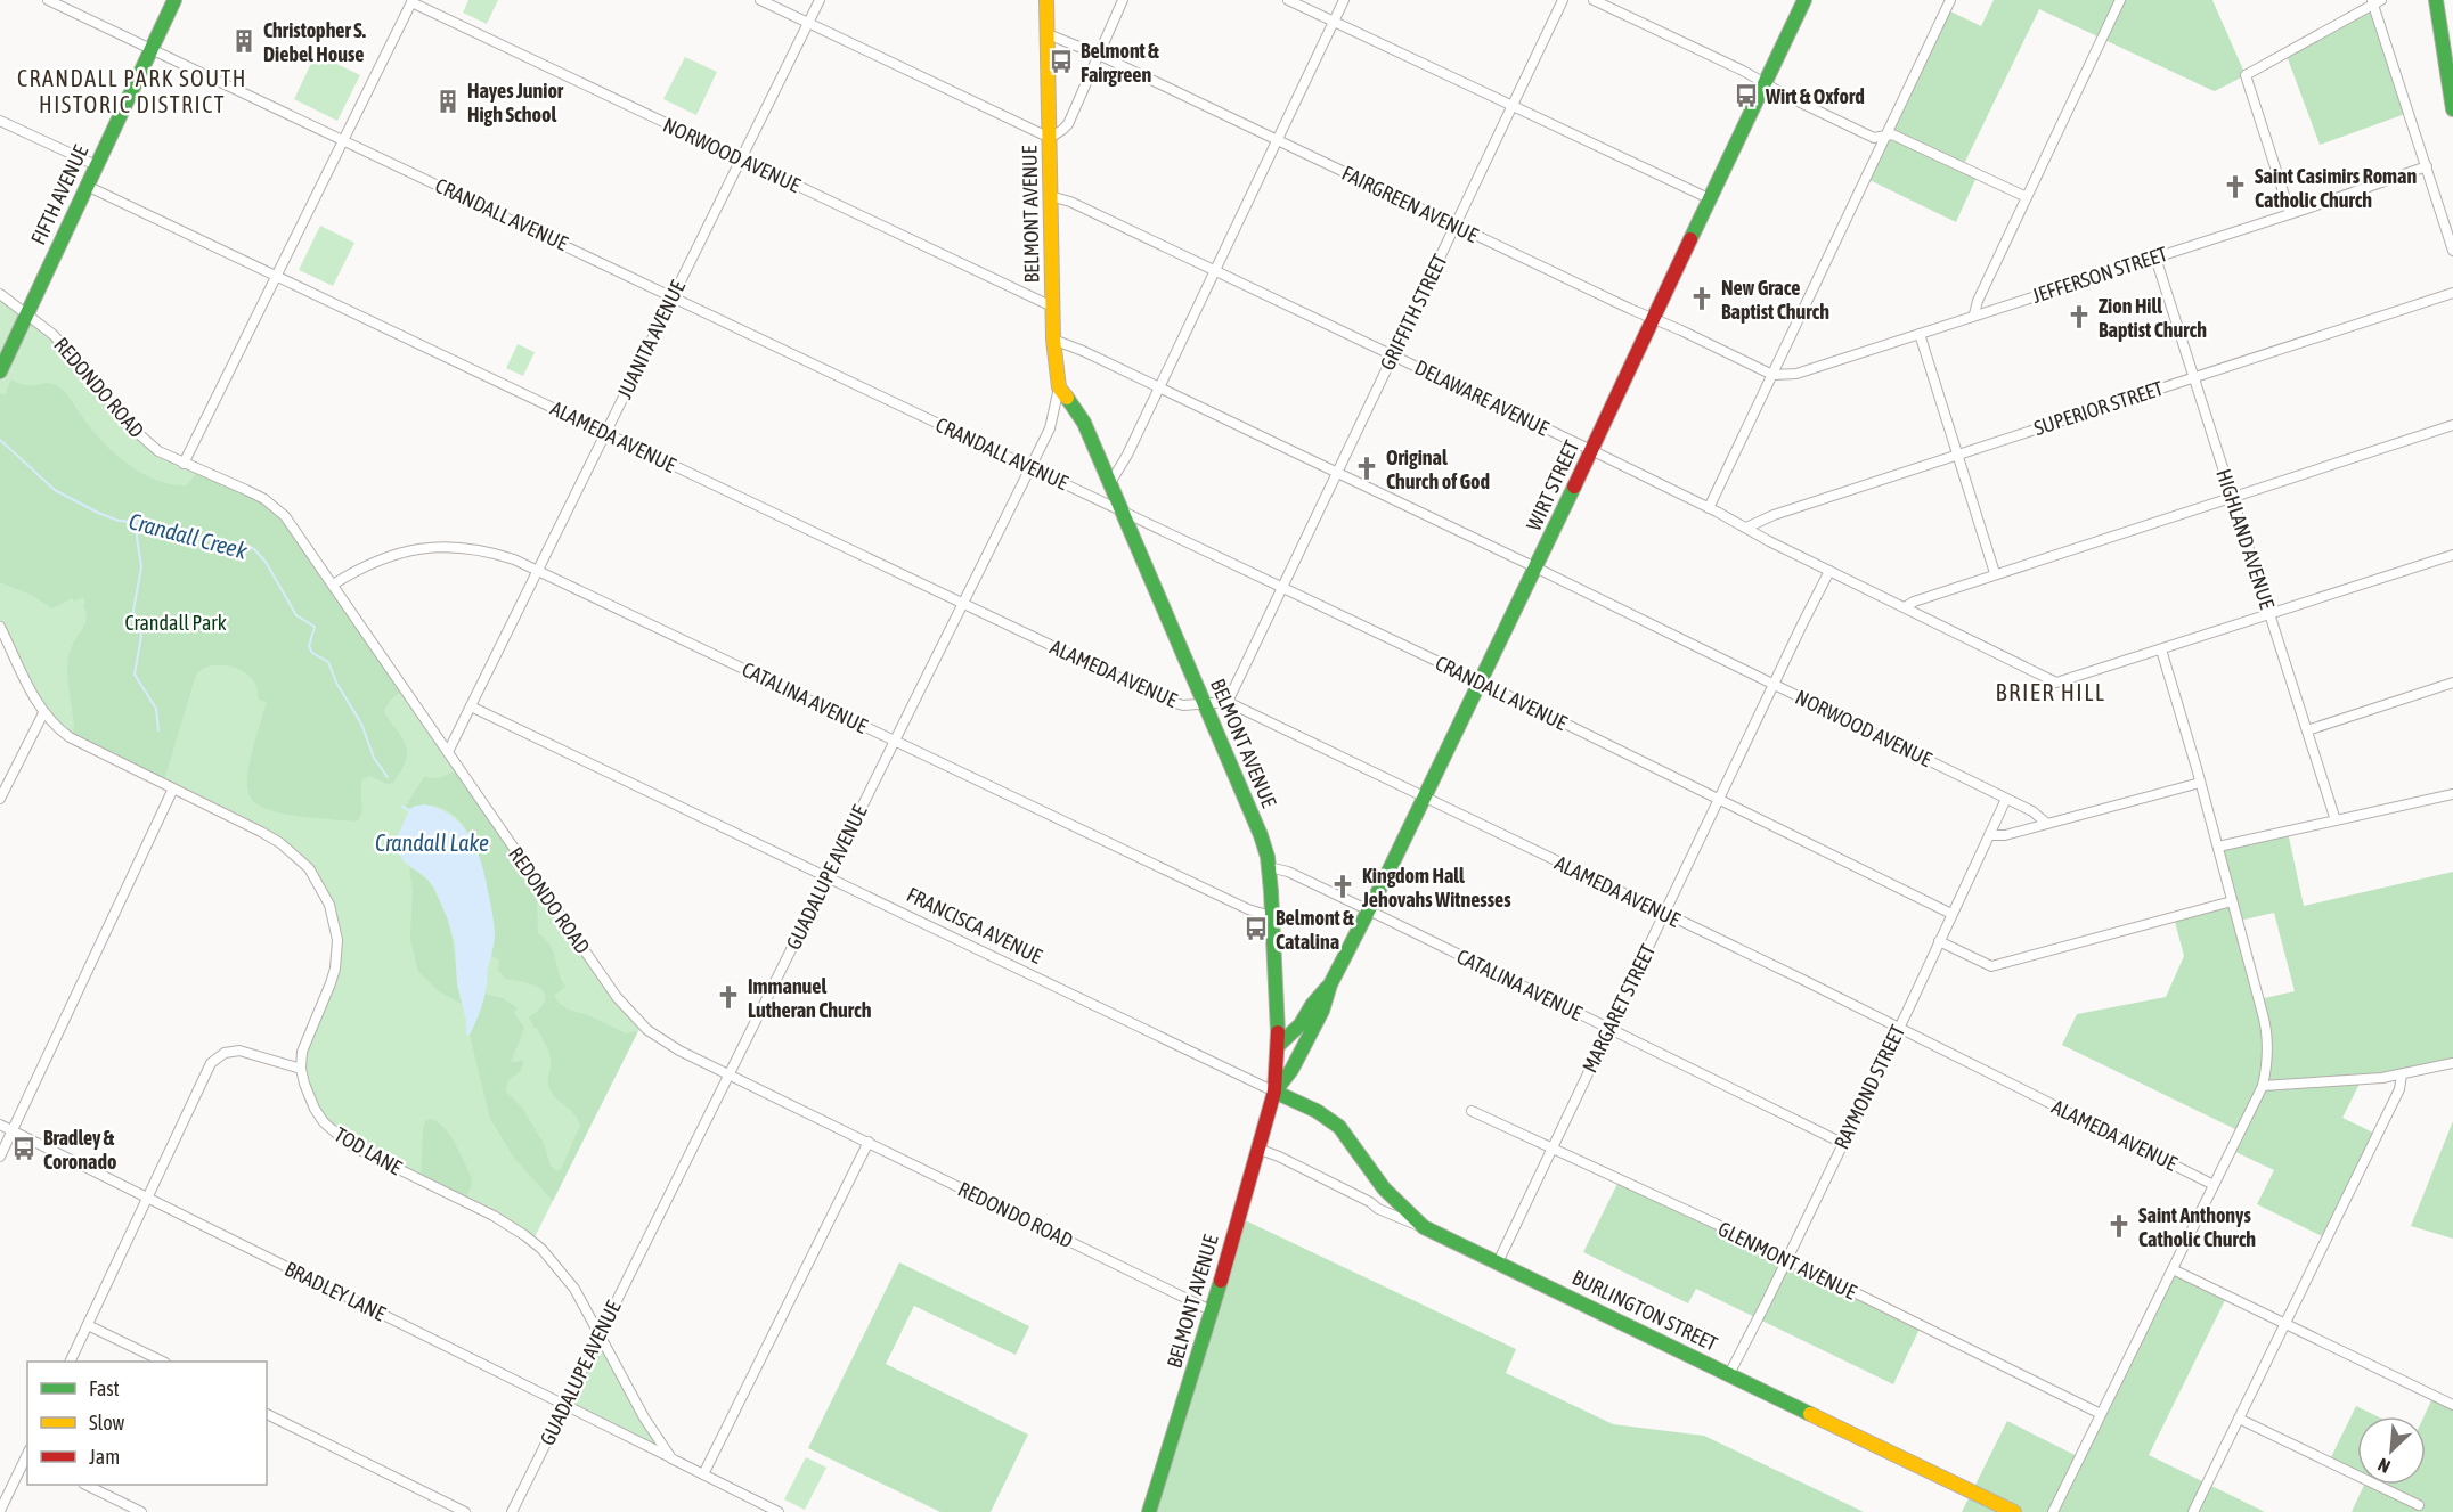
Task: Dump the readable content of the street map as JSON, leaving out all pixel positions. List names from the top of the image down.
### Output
{
  "streets": {
    "main road": [
      "FIFTH AVENUE",
      "BELMONT AVENUE",
      "WIRT STREET",
      "FRANCISCA AVENUE",
      "BURLINGTON STREET"
    ],
    "street": [
      "NORWOOD AVENUE",
      "FAIRGREEN AVENUE",
      "CRANDALL AVENUE",
      "JEFFERSON STREET",
      "GRIFFITH STREET",
      "JUANITA AVENUE",
      "REDONDO ROAD",
      "DELAWARE AVENUE",
      "SUPERIOR STREET",
      "ALAMEDA AVENUE",
      "HIGHLAND AVENUE",
      "CATALINA AVENUE",
      "GUADALUPE AVENUE",
      "MARGARET STREET",
      "RAYMOND STREET",
      "TOD LANE",
      "GLENMONT AVENUE",
      "BRADLEY LANE"
    ]
  },
  "crossings": [
    ["NORWOOD AVENUE", "BELMONT AVENUE"],
    ["NORWOOD AVENUE", "GRIFFITH STREET"],
    ["NORWOOD AVENUE", "JUANITA AVENUE"],
    ["NORWOOD AVENUE", "WIRT STREET"],
    ["NORWOOD AVENUE", "MARGARET STREET"],
    ["NORWOOD AVENUE", "RAYMOND STREET"],
    ["FIFTH AVENUE", "CRANDALL AVENUE"],
    ["FIFTH AVENUE", "REDONDO ROAD"],
    ["FIFTH AVENUE", "ALAMEDA AVENUE"],
    ["FAIRGREEN AVENUE", "BELMONT AVENUE"],
    ["FAIRGREEN AVENUE", "JEFFERSON STREET"],
    ["FAIRGREEN AVENUE", "GRIFFITH STREET"],
    ["FAIRGREEN AVENUE", "WIRT STREET"],
    ["CRANDALL AVENUE", "BELMONT AVENUE"],
    ["CRANDALL AVENUE", "GRIFFITH STREET"],
    ["CRANDALL AVENUE", "JUANITA AVENUE"],
    ["CRANDALL AVENUE", "WIRT STREET"],
    ["CRANDALL AVENUE", "GUADALUPE AVENUE"],
    ["CRANDALL AVENUE", "MARGARET STREET"],
    ["CRANDALL AVENUE", "RAYMOND STREET"],
    ["BELMONT AVENUE", "REDONDO ROAD"],
    ["BELMONT AVENUE", "DELAWARE AVENUE"],
    ["BELMONT AVENUE", "ALAMEDA AVENUE"],
    ["BELMONT AVENUE", "WIRT STREET"],
    ["BELMONT AVENUE", "CATALINA AVENUE"],
    ["BELMONT AVENUE", "GUADALUPE AVENUE"],
    ["BELMONT AVENUE", "FRANCISCA AVENUE"],
    ["BELMONT AVENUE", "BURLINGTON STREET"],
    ["JEFFERSON STREET", "HIGHLAND AVENUE"],
    ["GRIFFITH STREET", "DELAWARE AVENUE"],
    ["GRIFFITH STREET", "ALAMEDA AVENUE"],
    ["JUANITA AVENUE", "REDONDO ROAD"],
    ["JUANITA AVENUE", "ALAMEDA AVENUE"],
    ["JUANITA AVENUE", "CATALINA AVENUE"],
    ["JUANITA AVENUE", "FRANCISCA AVENUE"],
    ["REDONDO ROAD", "CATALINA AVENUE"],
    ["REDONDO ROAD", "GUADALUPE AVENUE"],
    ["DELAWARE AVENUE", "SUPERIOR STREET"],
    ["DELAWARE AVENUE", "WIRT STREET"],
    ["DELAWARE AVENUE", "MARGARET STREET"],
    ["SUPERIOR STREET", "HIGHLAND AVENUE"],
    ["ALAMEDA AVENUE", "WIRT STREET"],
    ["ALAMEDA AVENUE", "GUADALUPE AVENUE"],
    ["ALAMEDA AVENUE", "MARGARET STREET"],
    ["ALAMEDA AVENUE", "RAYMOND STREET"],
    ["WIRT STREET", "CATALINA AVENUE"],
    ["WIRT STREET", "FRANCISCA AVENUE"],
    ["CATALINA AVENUE", "GUADALUPE AVENUE"],
    ["CATALINA AVENUE", "MARGARET STREET"],
    ["CATALINA AVENUE", "RAYMOND STREET"],
    ["GUADALUPE AVENUE", "FRANCISCA AVENUE"],
    ["GUADALUPE AVENUE", "TOD LANE"],
    ["GUADALUPE AVENUE", "BRADLEY LANE"],
    ["FRANCISCA AVENUE", "BURLINGTON STREET"],
    ["MARGARET STREET", "GLENMONT AVENUE"],
    ["MARGARET STREET", "BURLINGTON STREET"],
    ["RAYMOND STREET", "GLENMONT AVENUE"],
    ["RAYMOND STREET", "BURLINGTON STREET"],
    ["TOD LANE", "BRADLEY LANE"]
  ],
  "districts": ["CRANDALL PARK SOUTH HISTORIC DISTRICT", "BRIER HILL"],
  "water": ["Crandall Creek", "Crandall Lake"],
  "parks": ["Crandall Park"],
  "places": {
    "building": ["Christopher S. Diebel House", "Hayes Junior High School"],
    "bus stop": [
      "Belmont & Fairgreen",
      "Wirt & Oxford",
      "Belmont & Catalina",
      "Bradley & Coronado"
    ],
    "church": [
      "Saint Casimirs Roman Catholic Church",
      "New Grace Baptist Church",
      "Zion Hill Baptist Church",
      "Original Church of God",
      "Kingdom Hall Jehovahs Witnesses",
      "Immanuel Lutheran Church",
      "Saint Anthonys Catholic Church"
    ]
  },
  "legend": ["Fast", "Slow", "Jam"],
  "north": "bottom left"
}
